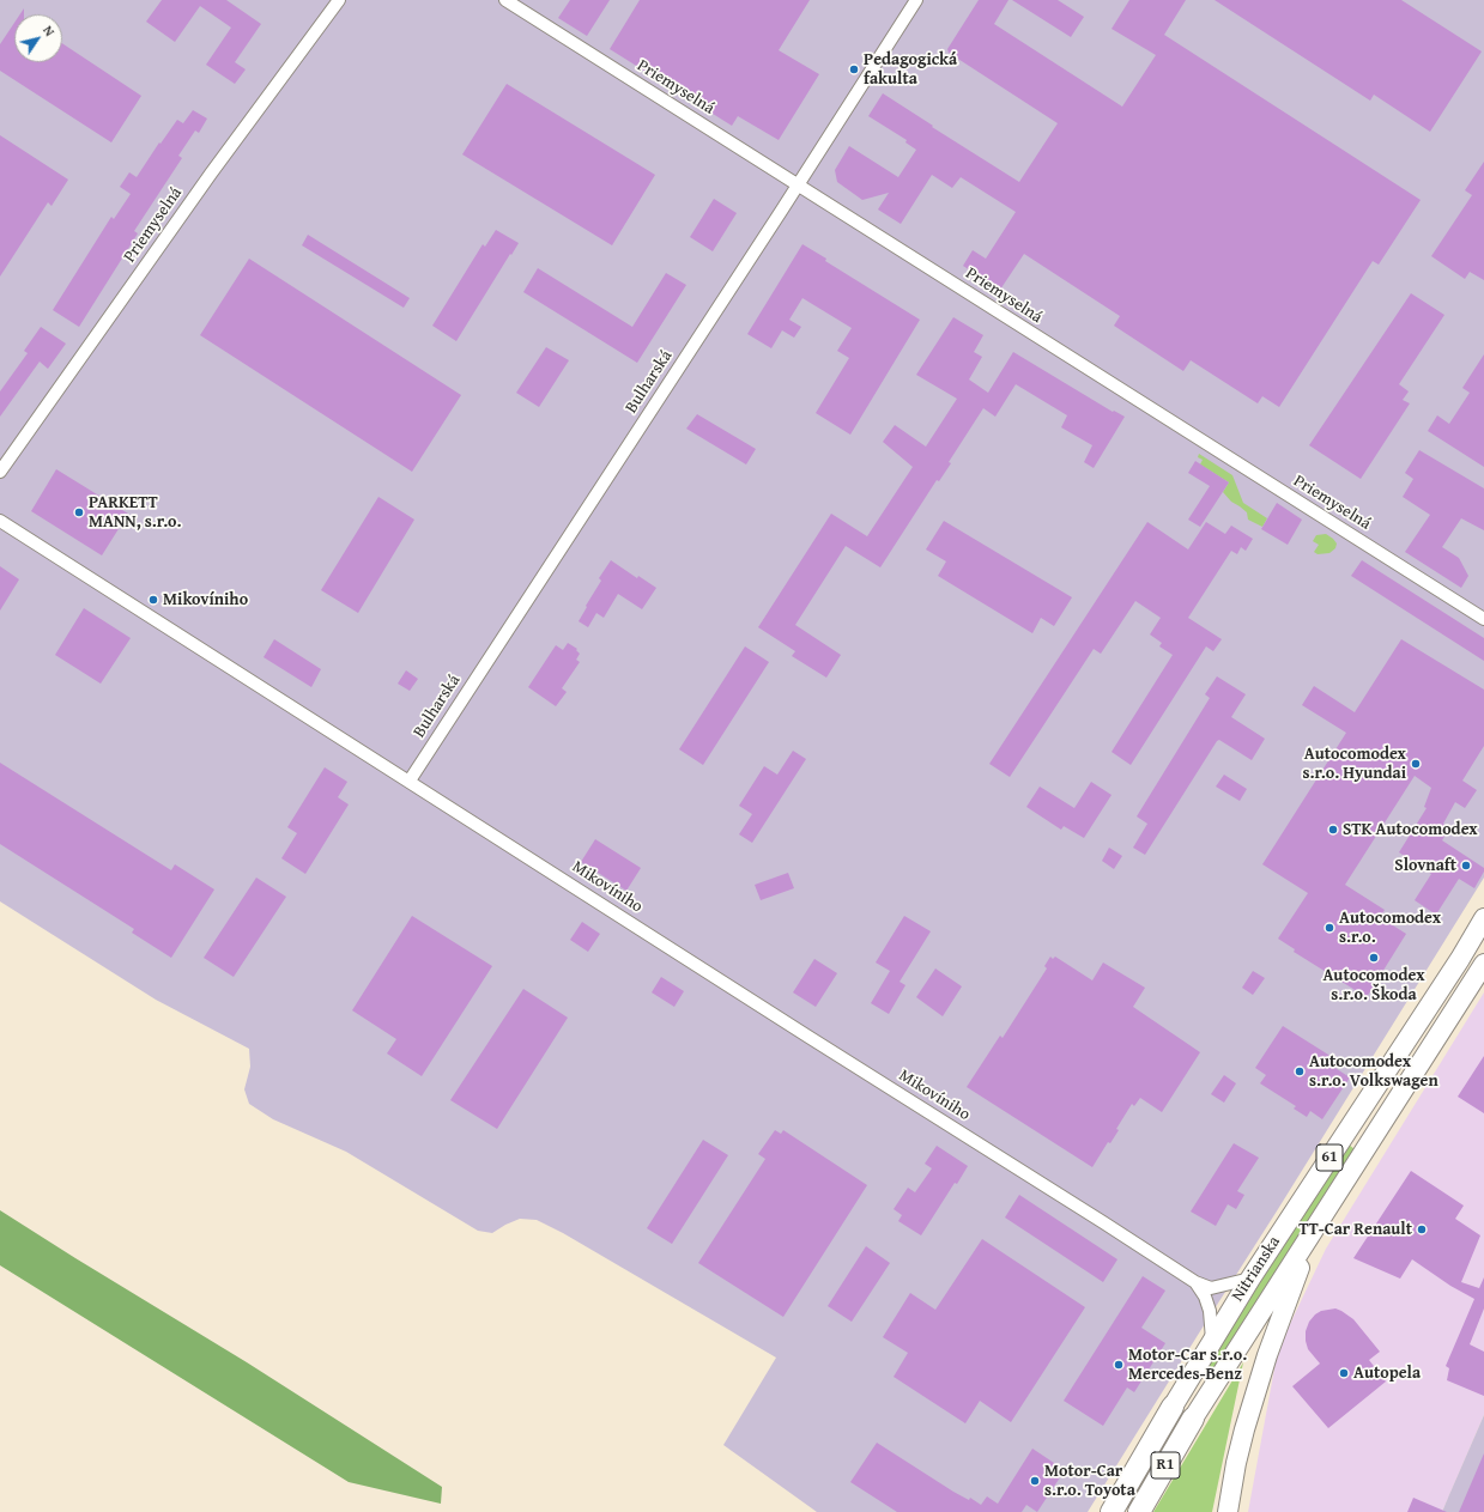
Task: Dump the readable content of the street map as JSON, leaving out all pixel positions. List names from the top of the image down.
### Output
{
  "streets": {
    "highway": ["R1"],
    "main road": ["61", "Nitrianska"],
    "street": ["Priemyselná", "Bulharská", "Mikovíniho"]
  },
  "crossings": [
    ["Priemyselná", "Bulharská"],
    ["Bulharská", "Mikovíniho"],
    ["Nitrianska", "R1"]
  ],
  "places": [
    "Pedagogická fakulta",
    "PARKETT MANN, s.r.o.",
    "Mikovíniho",
    "Autocomodex s.r.o. Hyundai",
    "STK Autocomodex",
    "Slovnaft",
    "Autocomodex s.r.o.",
    "Autocomodex s.r.o. Škoda",
    "Autocomodex s.r.o. Volkswagen",
    "TT-Car Renault",
    "Motor-Car s.r.o. Mercedes-Benz",
    "Autopela",
    "Motor-Car s.r.o. Toyota"
  ],
  "north": "top right"
}
